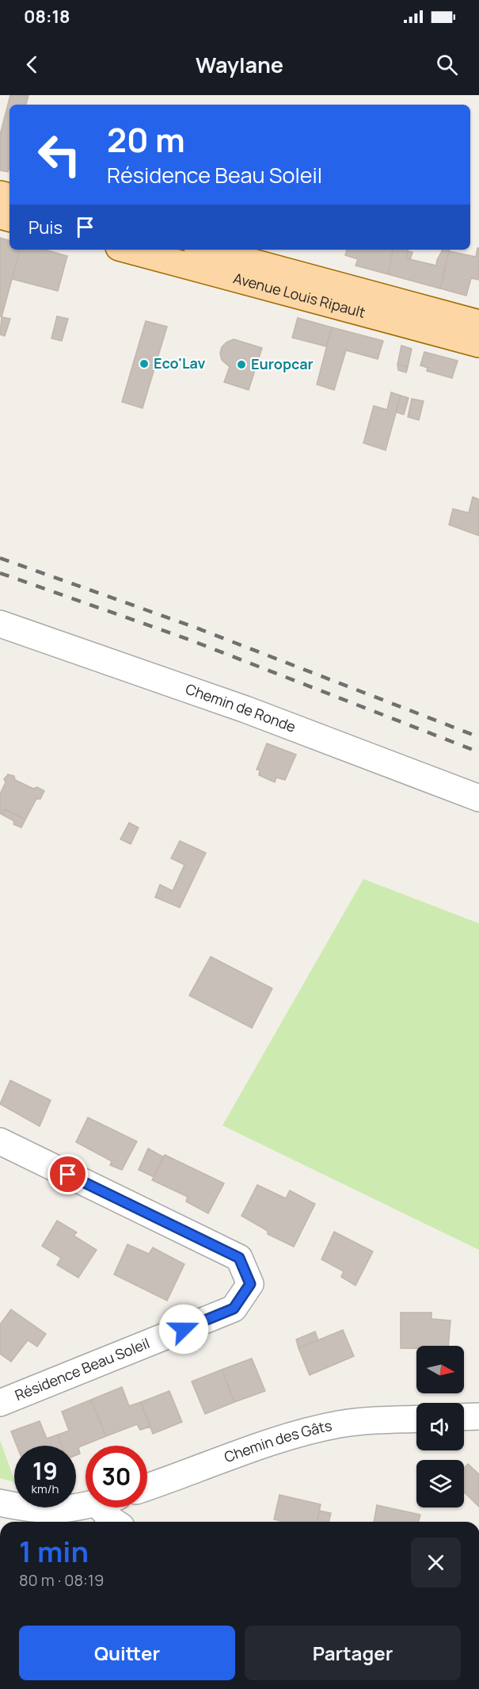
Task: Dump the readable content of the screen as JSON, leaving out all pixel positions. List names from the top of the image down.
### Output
{
  "streets": {
    "main road": ["Avenue Louis Ripault"],
    "street": ["Chemin de Ronde", "Résidence Beau Soleil", "Chemin des Gâts"]
  },
  "places": ["Eco'Lav", "Europcar"],
  "north": "right",
  "page": {
    "status": "08:18",
    "header": "Waylane",
    "turn": ["20 m", "Résidence Beau Soleil"],
    "then": "Puis",
    "speed": "19 km/h",
    "limit": "30",
    "heading": ["1 min", "80 m · 08:19"],
    "buttons": ["Quitter", "Partager"]
  }
}
